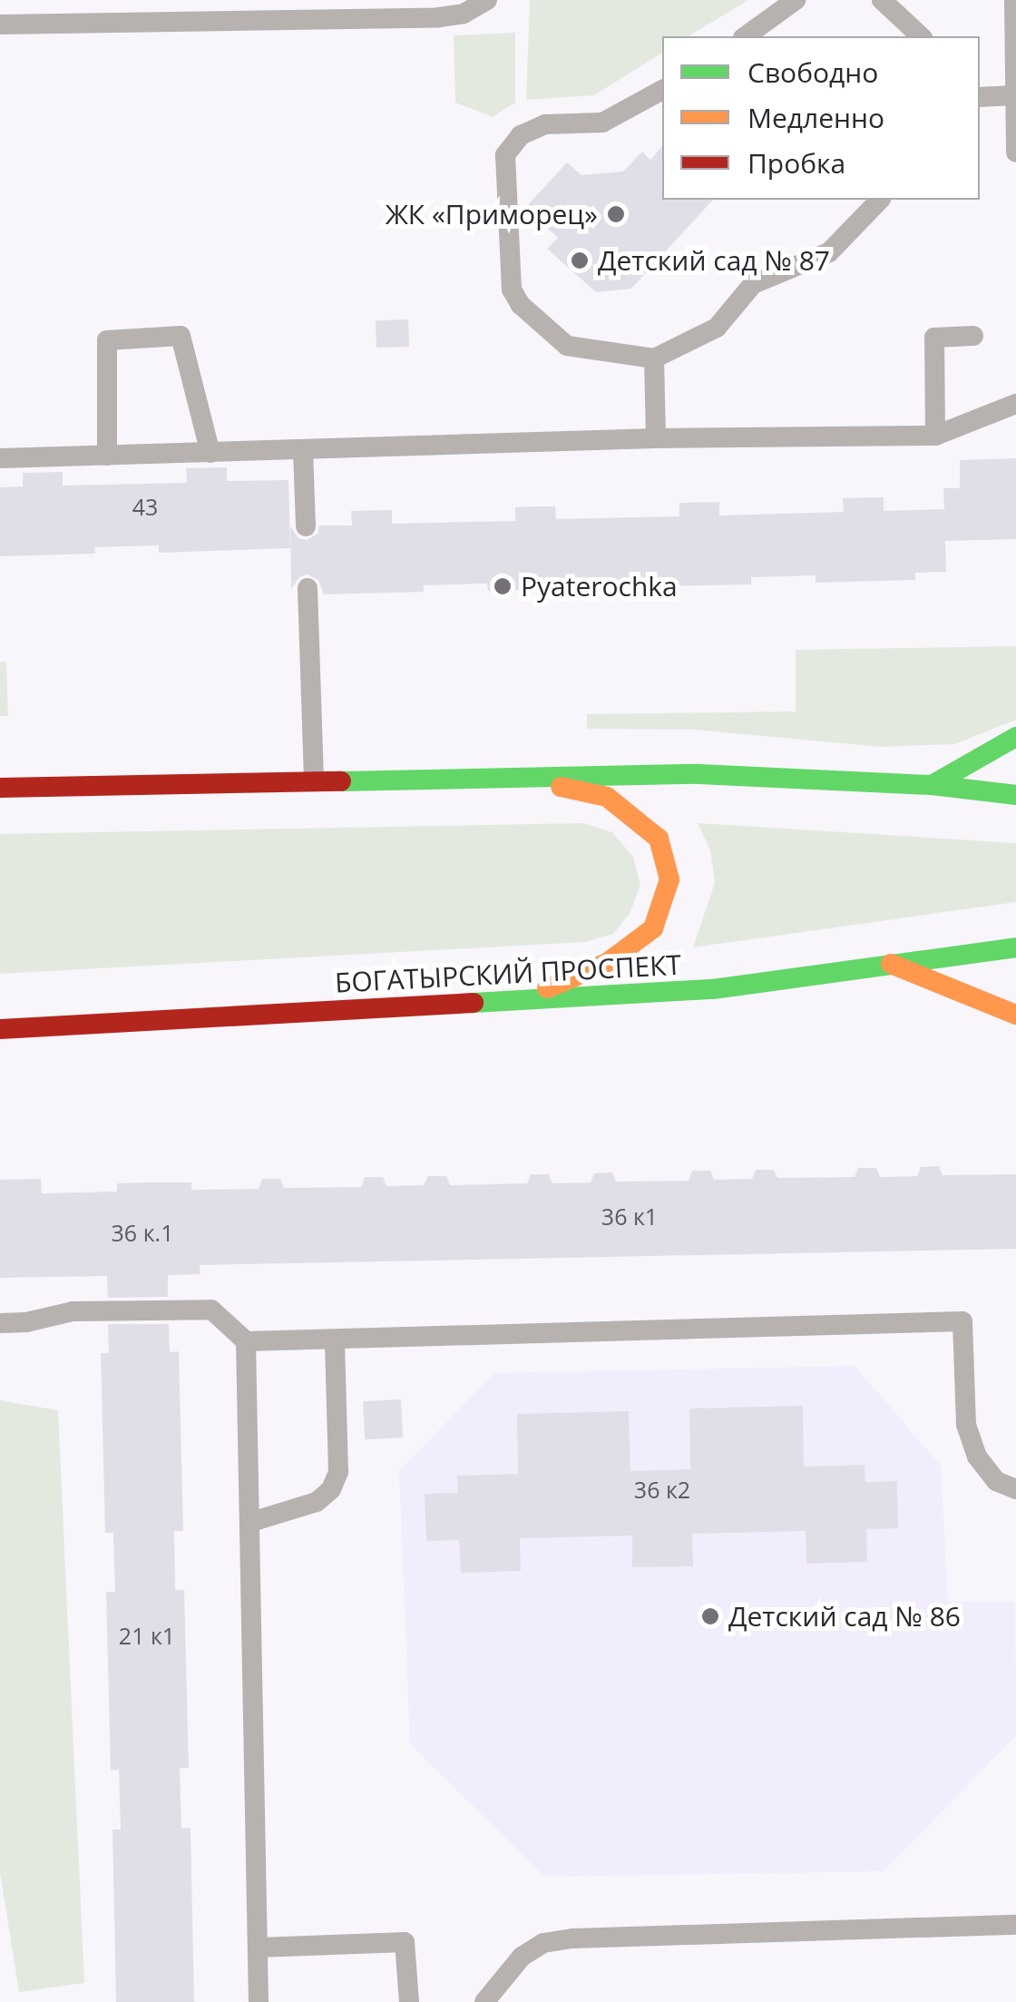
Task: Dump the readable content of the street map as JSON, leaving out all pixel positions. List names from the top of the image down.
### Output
{
  "streets": {
    "main road": ["БОГАТЫРСКИЙ ПРОСПЕКТ"]
  },
  "places": [
    "ЖК «Приморец»",
    "Детский сад № 87",
    "Pyaterochka",
    "Детский сад № 86"
  ],
  "house_numbers": [
    "43",
    "36 к1",
    "36 к.1",
    "36 к2",
    "21 к1"
  ],
  "legend": ["Свободно", "Медленно", "Пробка"]
}
